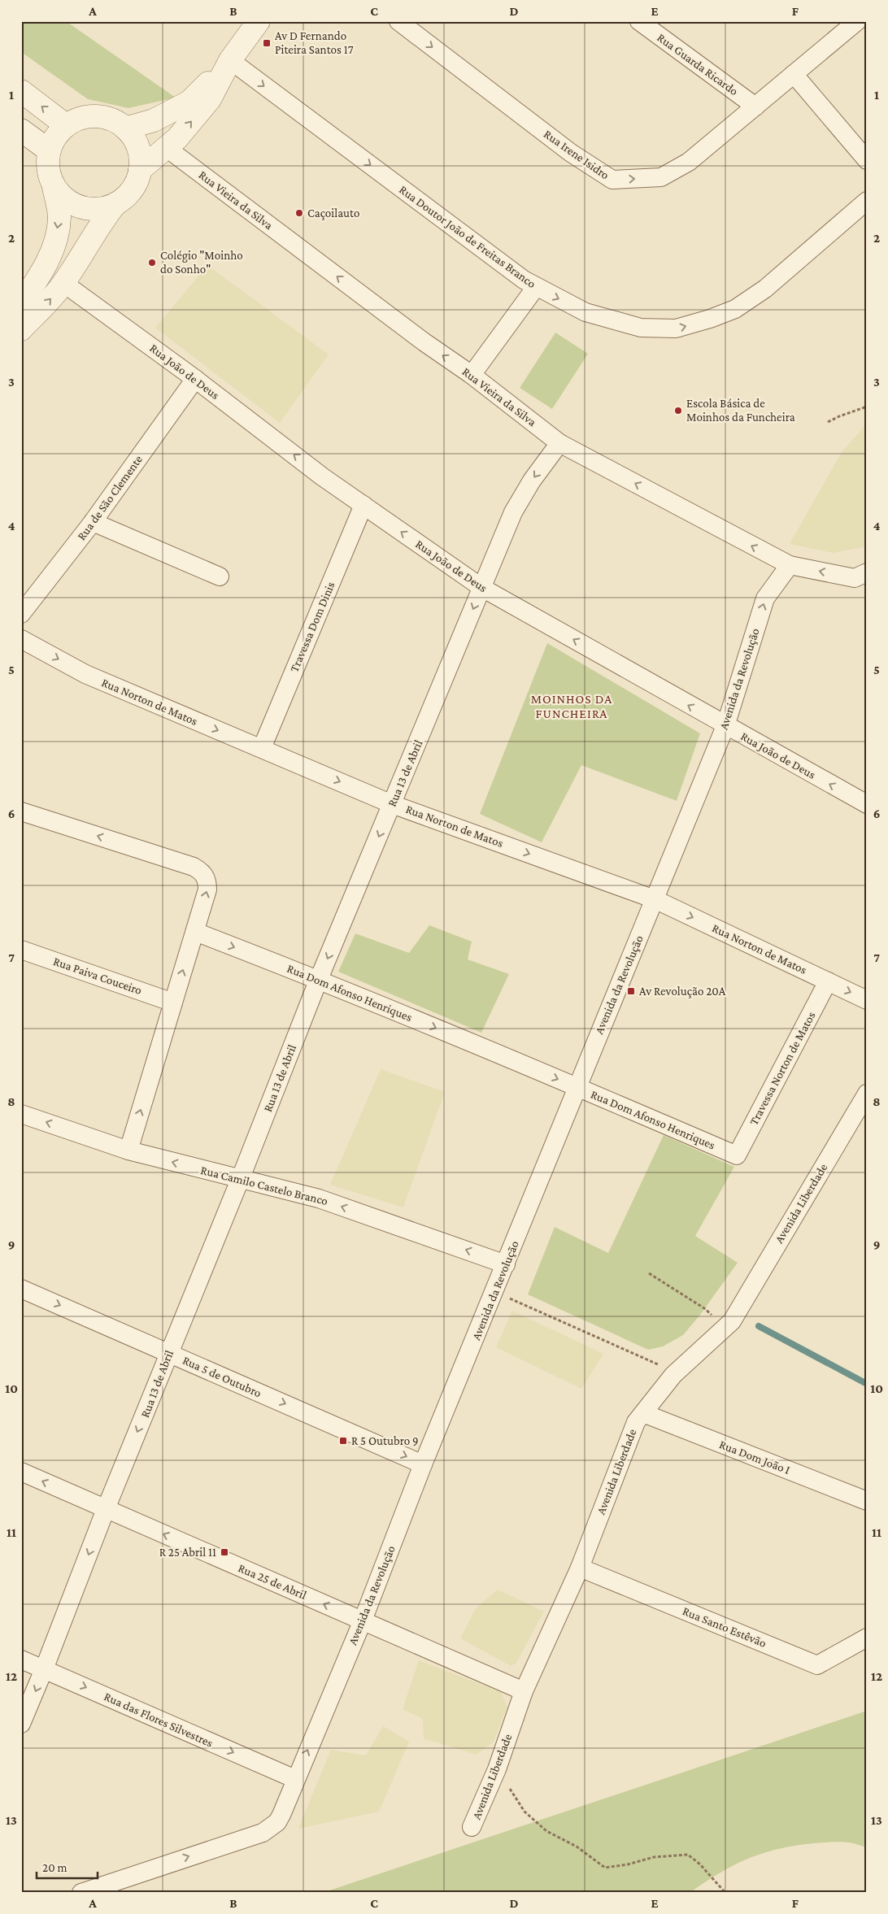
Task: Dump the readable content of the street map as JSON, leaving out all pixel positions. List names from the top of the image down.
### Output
{
  "streets": {
    "street": [
      "Rua Guarda Ricardo",
      "Rua Irene Isidro",
      "Rua Vieira da Silva",
      "Rua Doutor João de Freitas Branco",
      "Rua João de Deus",
      "Rua de São Clemente",
      "Travessa Dom Dinis",
      "Avenida da Revolução",
      "Rua Norton de Matos",
      "Rua 13 de Abril",
      "Rua Paiva Couceiro",
      "Rua Dom Afonso Henriques",
      "Travessa Norton de Matos",
      "Rua Camilo Castelo Branco",
      "Avenida Liberdade",
      "Rua 5 de Outubro",
      "Rua Dom João I",
      "Rua 25 de Abril",
      "Rua Santo Estêvão",
      "Rua das Flores Silvestres"
    ]
  },
  "crossings": [
    ["Rua Guarda Ricardo", "Rua Irene Isidro"],
    ["Rua Vieira da Silva", "Avenida da Revolução"],
    ["Rua Vieira da Silva", "Rua 13 de Abril"],
    ["Rua João de Deus", "Rua de São Clemente"],
    ["Rua João de Deus", "Travessa Dom Dinis"],
    ["Rua João de Deus", "Avenida da Revolução"],
    ["Rua João de Deus", "Rua 13 de Abril"],
    ["Travessa Dom Dinis", "Rua Norton de Matos"],
    ["Avenida da Revolução", "Rua Norton de Matos"],
    ["Avenida da Revolução", "Rua Dom Afonso Henriques"],
    ["Avenida da Revolução", "Rua Camilo Castelo Branco"],
    ["Avenida da Revolução", "Rua 5 de Outubro"],
    ["Avenida da Revolução", "Rua 25 de Abril"],
    ["Avenida da Revolução", "Rua das Flores Silvestres"],
    ["Rua Norton de Matos", "Rua 13 de Abril"],
    ["Rua Norton de Matos", "Travessa Norton de Matos"],
    ["Rua 13 de Abril", "Rua Dom Afonso Henriques"],
    ["Rua 13 de Abril", "Rua Camilo Castelo Branco"],
    ["Rua 13 de Abril", "Rua 5 de Outubro"],
    ["Rua 13 de Abril", "Rua 25 de Abril"],
    ["Rua 13 de Abril", "Rua das Flores Silvestres"],
    ["Rua Dom Afonso Henriques", "Travessa Norton de Matos"],
    ["Avenida Liberdade", "Rua Dom João I"],
    ["Avenida Liberdade", "Rua 25 de Abril"],
    ["Avenida Liberdade", "Rua Santo Estêvão"]
  ],
  "one_way": [
    "Rua Irene Isidro",
    "Rua Vieira da Silva",
    "Rua Doutor João de Freitas Branco",
    "Rua João de Deus",
    "Avenida da Revolução",
    "Rua Norton de Matos",
    "Rua 13 de Abril",
    "Rua Dom Afonso Henriques",
    "Rua Camilo Castelo Branco",
    "Rua 5 de Outubro",
    "Rua 25 de Abril",
    "Rua das Flores Silvestres"
  ],
  "districts": ["MOINHOS DA FUNCHEIRA"],
  "places": {
    "transit": [
      "Av D Fernando Piteira Santos 17",
      "Av Revolução 20A",
      "R 5 Outubro 9",
      "R 25 Abril 11"
    ],
    "other": ["Caçoilauto", "Colégio \"Moinho do Sonho\"", "Escola Básica de Moinhos da Funcheira"]
  },
  "scale_bar": "20 m",
  "grid": {
    "columns": [
      "A",
      "B",
      "C",
      "D",
      "E",
      "F"
    ],
    "rows": [
      "1",
      "2",
      "3",
      "4",
      "5",
      "6",
      "7",
      "8",
      "9",
      "10",
      "11",
      "12",
      "13"
    ]
  }
}
